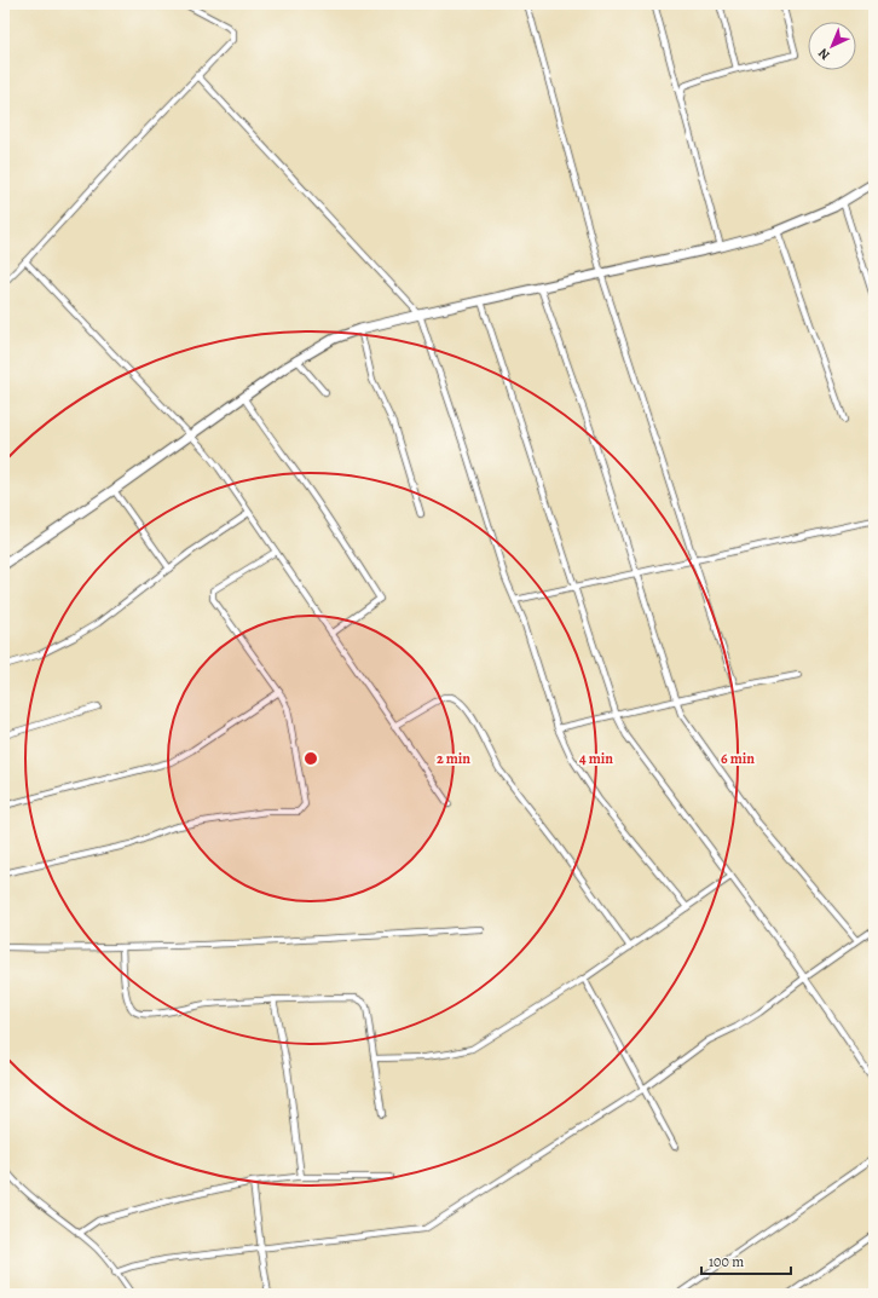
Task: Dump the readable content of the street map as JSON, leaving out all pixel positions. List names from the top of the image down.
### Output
{
  "scale_bar": "100 m",
  "north": "bottom left",
  "rings": ["2 min", "4 min", "6 min"]
}
